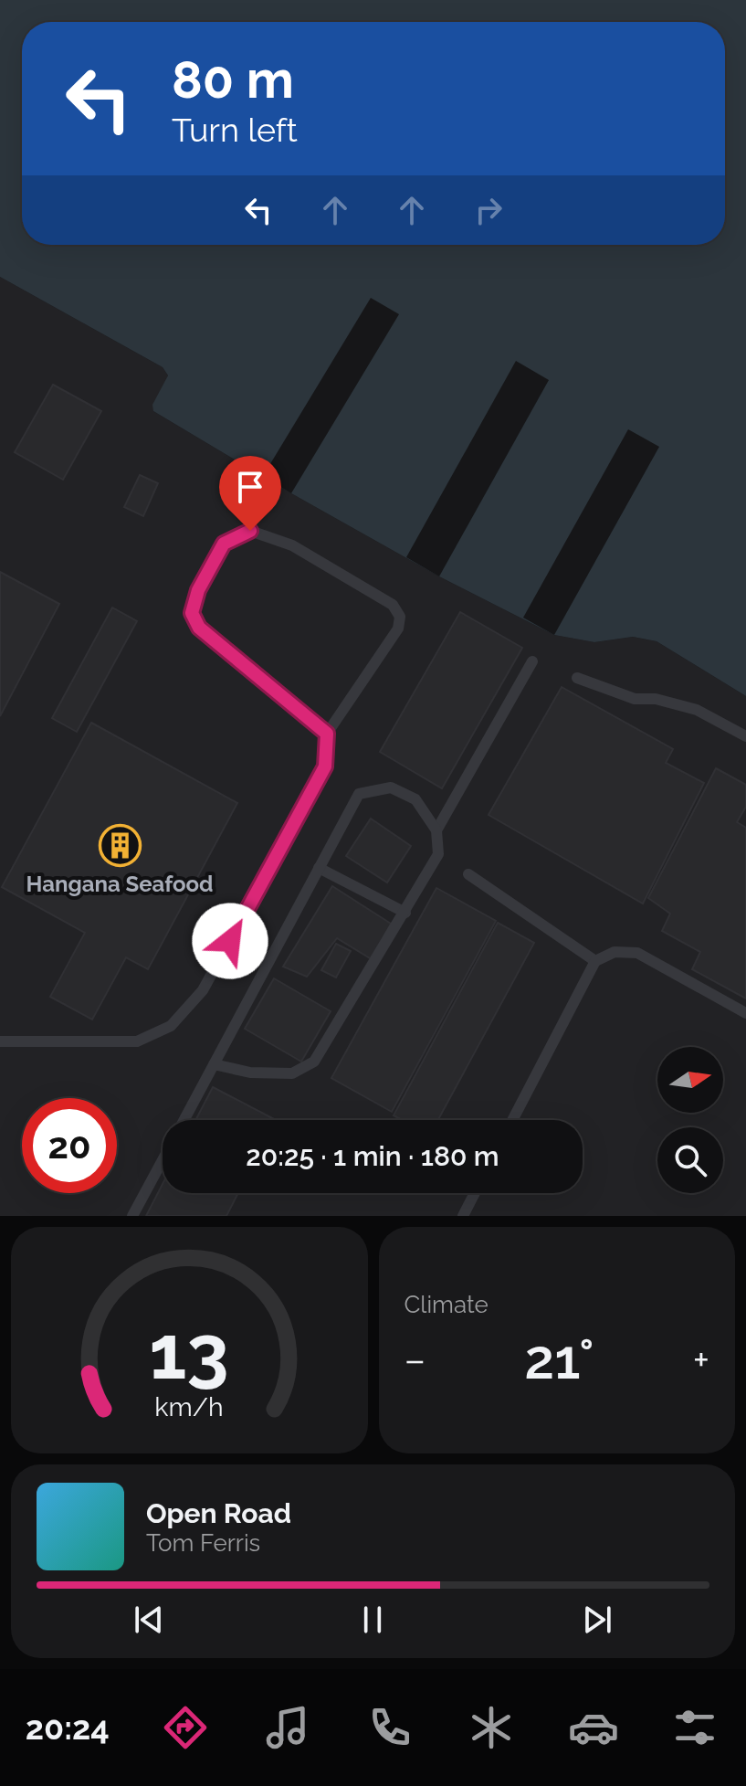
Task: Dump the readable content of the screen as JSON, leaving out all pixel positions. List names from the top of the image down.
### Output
{
  "places": {
    "building": ["Hangana Seafood"]
  },
  "north": "right",
  "page": {
    "turn": ["80 m", "Turn left"],
    "limit": "20",
    "trip": "20:25 · 1 min · 180 m",
    "tile": "Climate",
    "heat": ["−", "21°", "+"],
    "song": ["Open Road", "Tom Ferris"],
    "tabs": "20:24",
    "gauge": ["13", "km/h"]
  }
}
